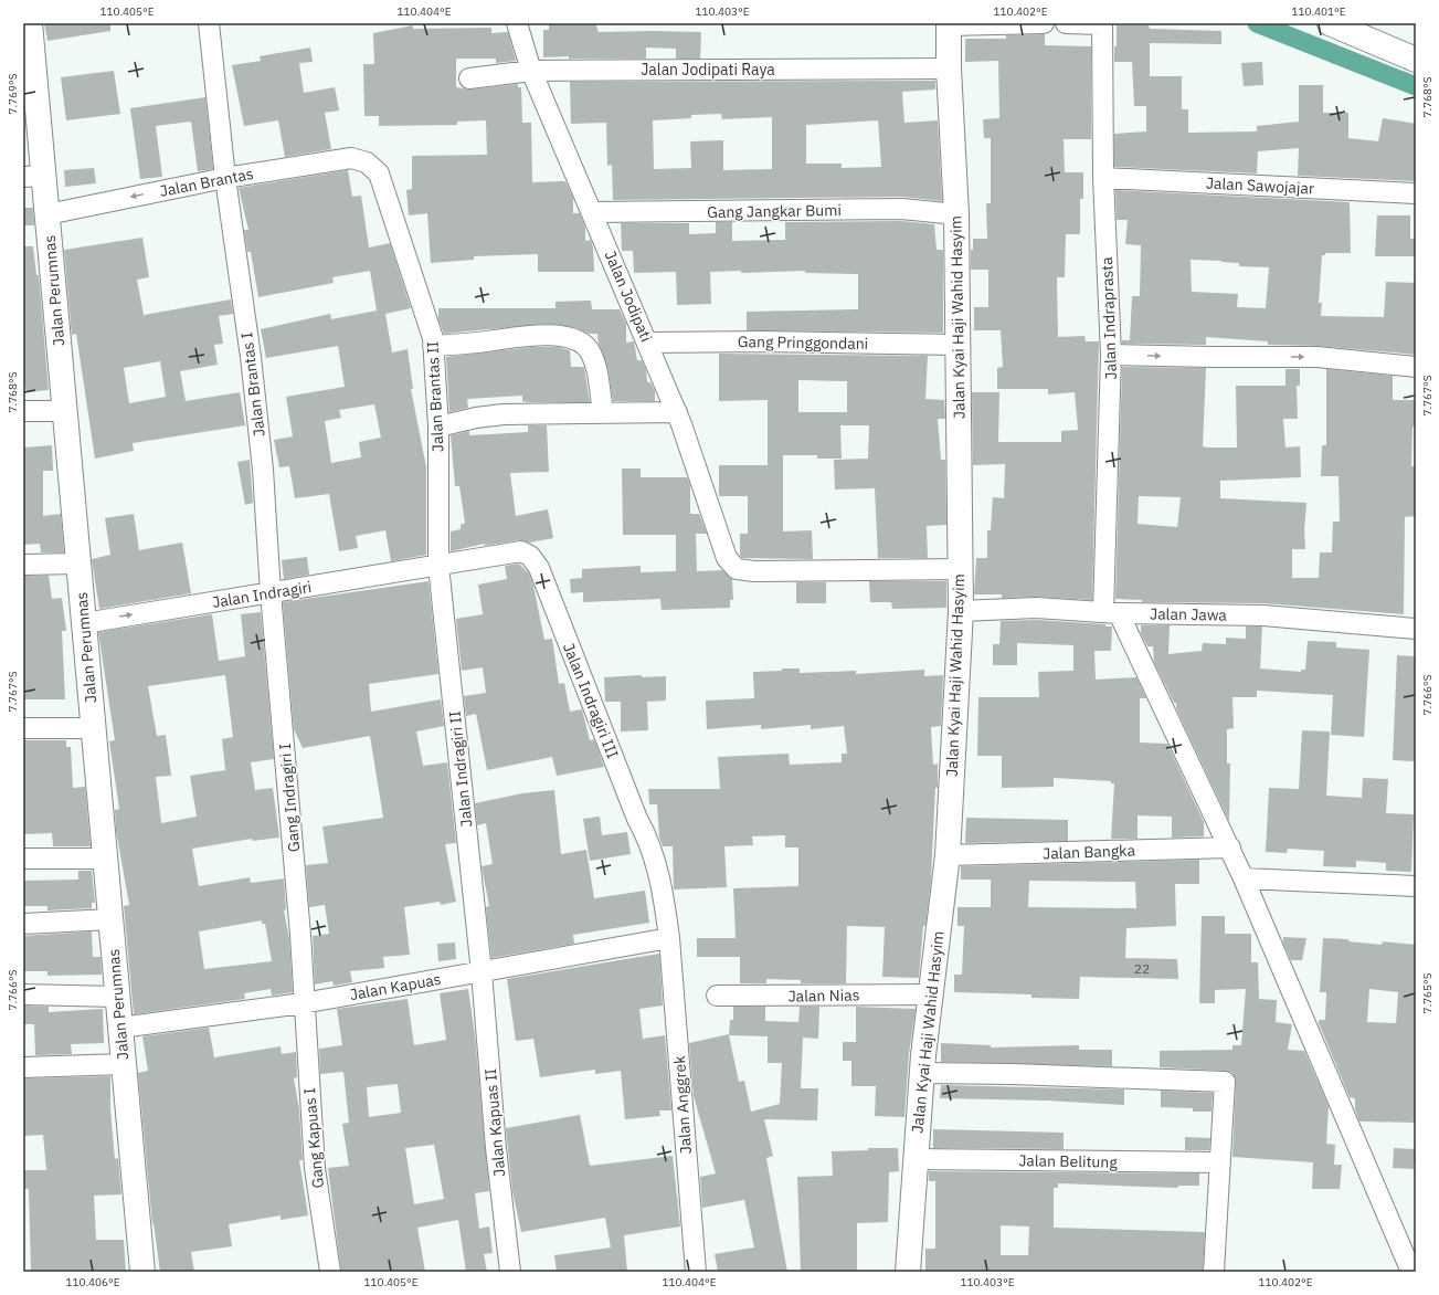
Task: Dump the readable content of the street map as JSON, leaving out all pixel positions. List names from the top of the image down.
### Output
{
  "streets": {
    "main road": ["Jalan Perumnas", "Jalan Kyai Haji Wahid Hasyim"],
    "street": [
      "Jalan Jodipati Raya",
      "Jalan Brantas",
      "Jalan Sawojajar",
      "Gang Jangkar Bumi",
      "Jalan Jodipati",
      "Jalan Indraprasta",
      "Gang Pringgondani",
      "Jalan Brantas I",
      "Jalan Brantas II",
      "Jalan Indragiri",
      "Jalan Jawa",
      "Jalan Indragiri III",
      "Jalan Indragiri II",
      "Gang Indragiri I",
      "Jalan Bangka",
      "Jalan Kapuas",
      "Jalan Nias",
      "Jalan Anggrek",
      "Jalan Kapuas II",
      "Gang Kapuas I",
      "Jalan Belitung"
    ]
  },
  "crossings": [
    ["Jalan Jodipati Raya", "Jalan Jodipati"],
    ["Jalan Jodipati Raya", "Jalan Kyai Haji Wahid Hasyim"],
    ["Jalan Brantas", "Jalan Perumnas"],
    ["Jalan Brantas", "Jalan Brantas I"],
    ["Jalan Brantas", "Jalan Brantas II"],
    ["Jalan Sawojajar", "Jalan Indraprasta"],
    ["Gang Jangkar Bumi", "Jalan Jodipati"],
    ["Gang Jangkar Bumi", "Jalan Kyai Haji Wahid Hasyim"],
    ["Jalan Perumnas", "Jalan Indragiri"],
    ["Jalan Perumnas", "Jalan Kapuas"],
    ["Jalan Jodipati", "Jalan Kyai Haji Wahid Hasyim"],
    ["Jalan Jodipati", "Gang Pringgondani"],
    ["Jalan Kyai Haji Wahid Hasyim", "Gang Pringgondani"],
    ["Jalan Kyai Haji Wahid Hasyim", "Jalan Jawa"],
    ["Jalan Kyai Haji Wahid Hasyim", "Jalan Bangka"],
    ["Jalan Kyai Haji Wahid Hasyim", "Jalan Nias"],
    ["Jalan Kyai Haji Wahid Hasyim", "Jalan Belitung"],
    ["Jalan Indraprasta", "Jalan Jawa"],
    ["Jalan Brantas I", "Jalan Indragiri"],
    ["Jalan Brantas I", "Gang Indragiri I"],
    ["Jalan Brantas II", "Jalan Indragiri"],
    ["Jalan Brantas II", "Jalan Indragiri III"],
    ["Jalan Brantas II", "Jalan Indragiri II"],
    ["Jalan Indragiri", "Jalan Indragiri III"],
    ["Jalan Indragiri", "Jalan Indragiri II"],
    ["Jalan Indragiri", "Gang Indragiri I"],
    ["Jalan Indragiri III", "Jalan Indragiri II"],
    ["Jalan Indragiri III", "Jalan Kapuas"],
    ["Jalan Indragiri III", "Jalan Anggrek"],
    ["Jalan Indragiri II", "Jalan Kapuas"],
    ["Jalan Indragiri II", "Jalan Kapuas II"],
    ["Gang Indragiri I", "Jalan Kapuas"],
    ["Gang Indragiri I", "Gang Kapuas I"],
    ["Jalan Kapuas", "Jalan Anggrek"],
    ["Jalan Kapuas", "Jalan Kapuas II"],
    ["Jalan Kapuas", "Gang Kapuas I"]
  ],
  "one_way": ["Jalan Brantas", "Jalan Indragiri"],
  "house_numbers": ["22"],
  "coordinates": [
    "110.405°E",
    "110.404°E",
    "110.403°E",
    "110.402°E",
    "110.401°E",
    "7.769°S",
    "7.768°S",
    "7.767°S",
    "7.766°S",
    "7.765°S",
    "110.406°E"
  ]
}
